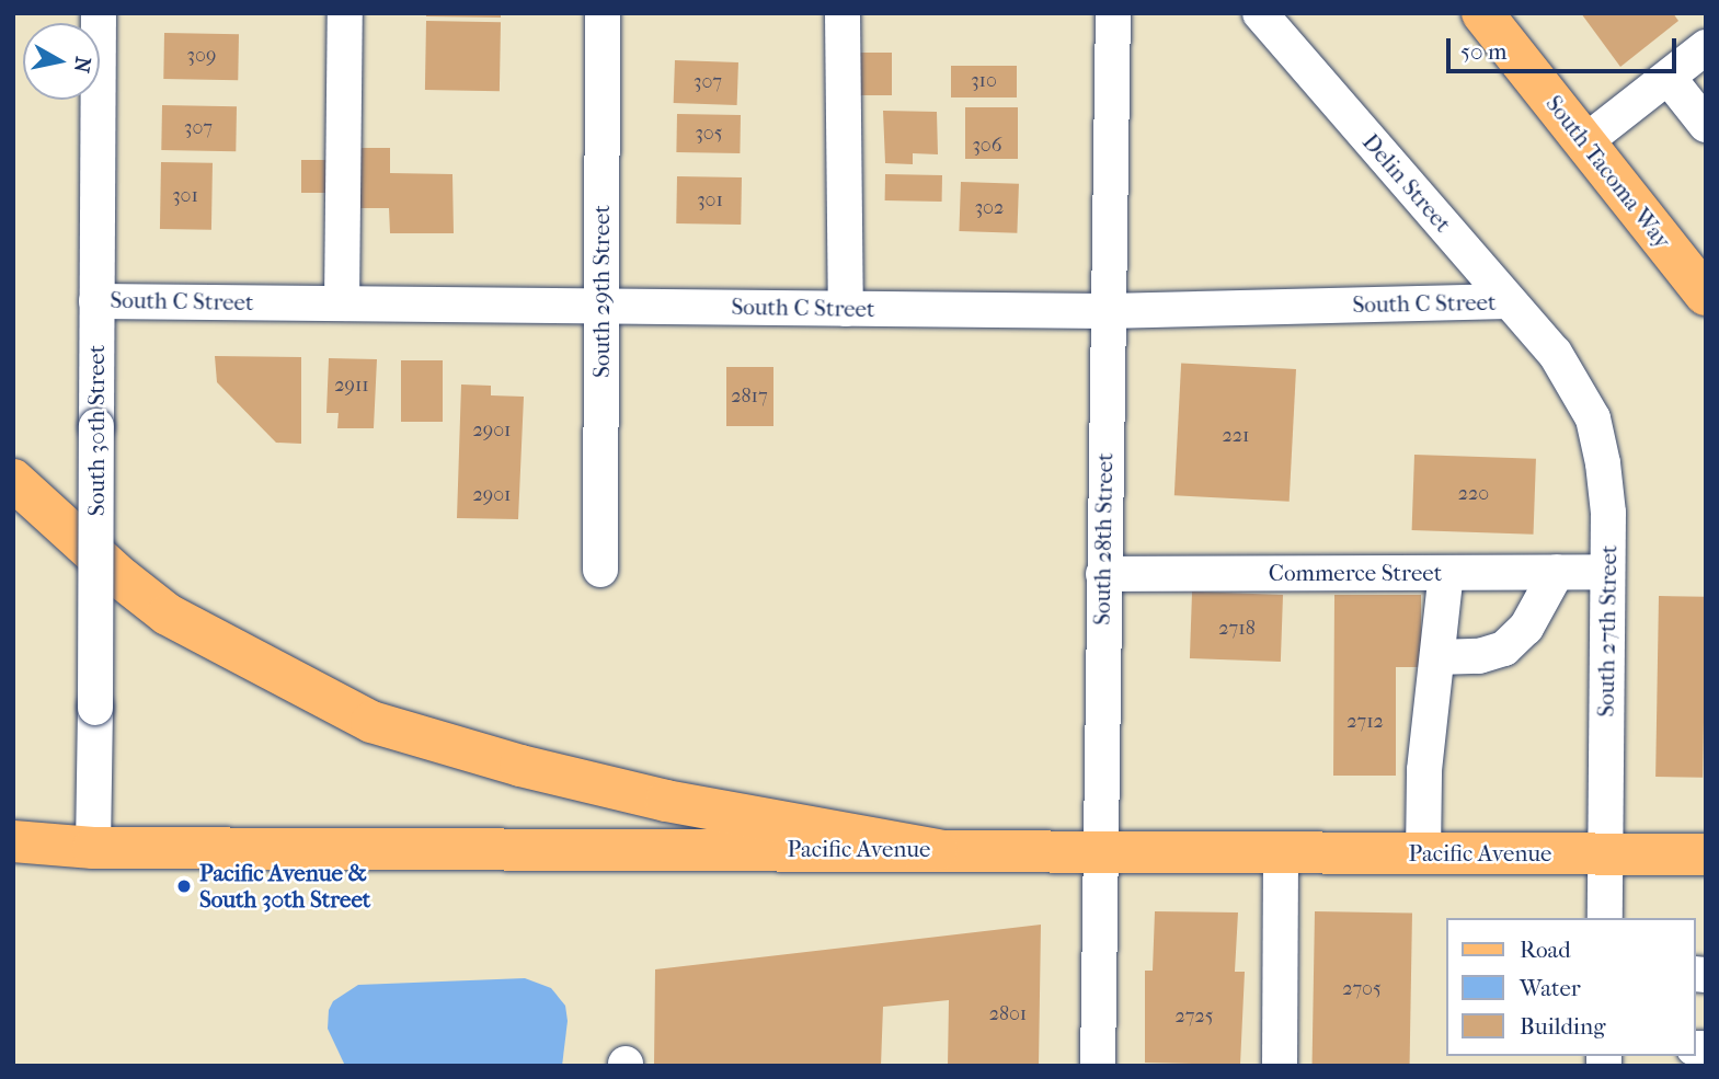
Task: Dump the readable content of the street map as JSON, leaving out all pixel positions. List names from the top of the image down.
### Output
{
  "streets": {
    "main road": ["South Tacoma Way", "Pacific Avenue"],
    "street": [
      "Delin Street",
      "South 29th Street",
      "South C Street",
      "South 30th Street",
      "South 28th Street",
      "Commerce Street",
      "South 27th Street"
    ]
  },
  "crossings": [
    ["Delin Street", "South C Street"],
    ["Delin Street", "South 27th Street"],
    ["South 29th Street", "South C Street"],
    ["South C Street", "South 30th Street"],
    ["South C Street", "South 28th Street"],
    ["South 30th Street", "Pacific Avenue"],
    ["South 28th Street", "Commerce Street"],
    ["South 28th Street", "Pacific Avenue"],
    ["Commerce Street", "South 27th Street"],
    ["South 27th Street", "Pacific Avenue"]
  ],
  "places": ["Pacific Avenue & South 30th Street"],
  "house_numbers": [
    "309",
    "310",
    "307",
    "307",
    "305",
    "306",
    "301",
    "301",
    "302",
    "2911",
    "2817",
    "2901",
    "221",
    "220",
    "2901",
    "2718",
    "2712",
    "2705",
    "2801",
    "2725"
  ],
  "legend": ["Road", "Water", "Building"],
  "scale_bar": "50 m",
  "north": "right"
}
